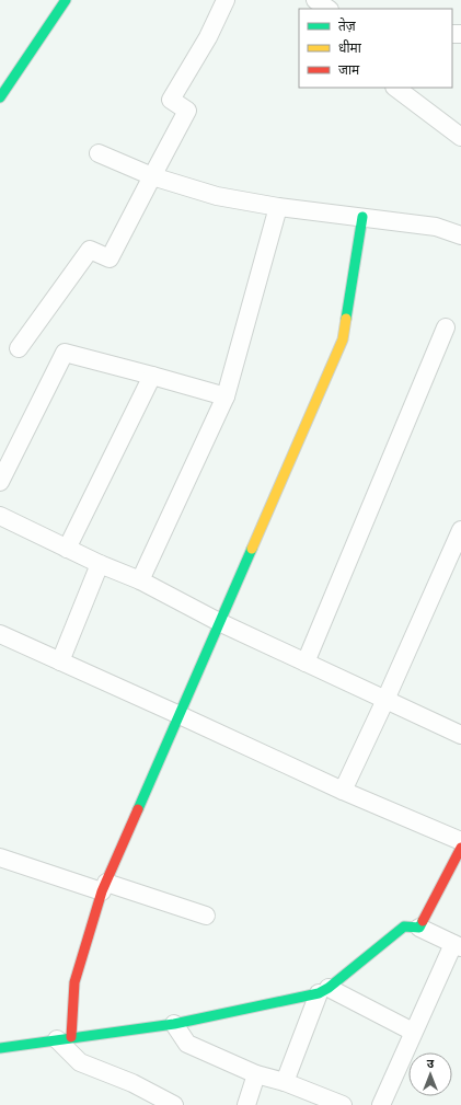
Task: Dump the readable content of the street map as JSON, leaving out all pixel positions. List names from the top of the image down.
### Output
{
  "legend": ["तेज़", "धीमा", "जाम"],
  "north": "top"
}
